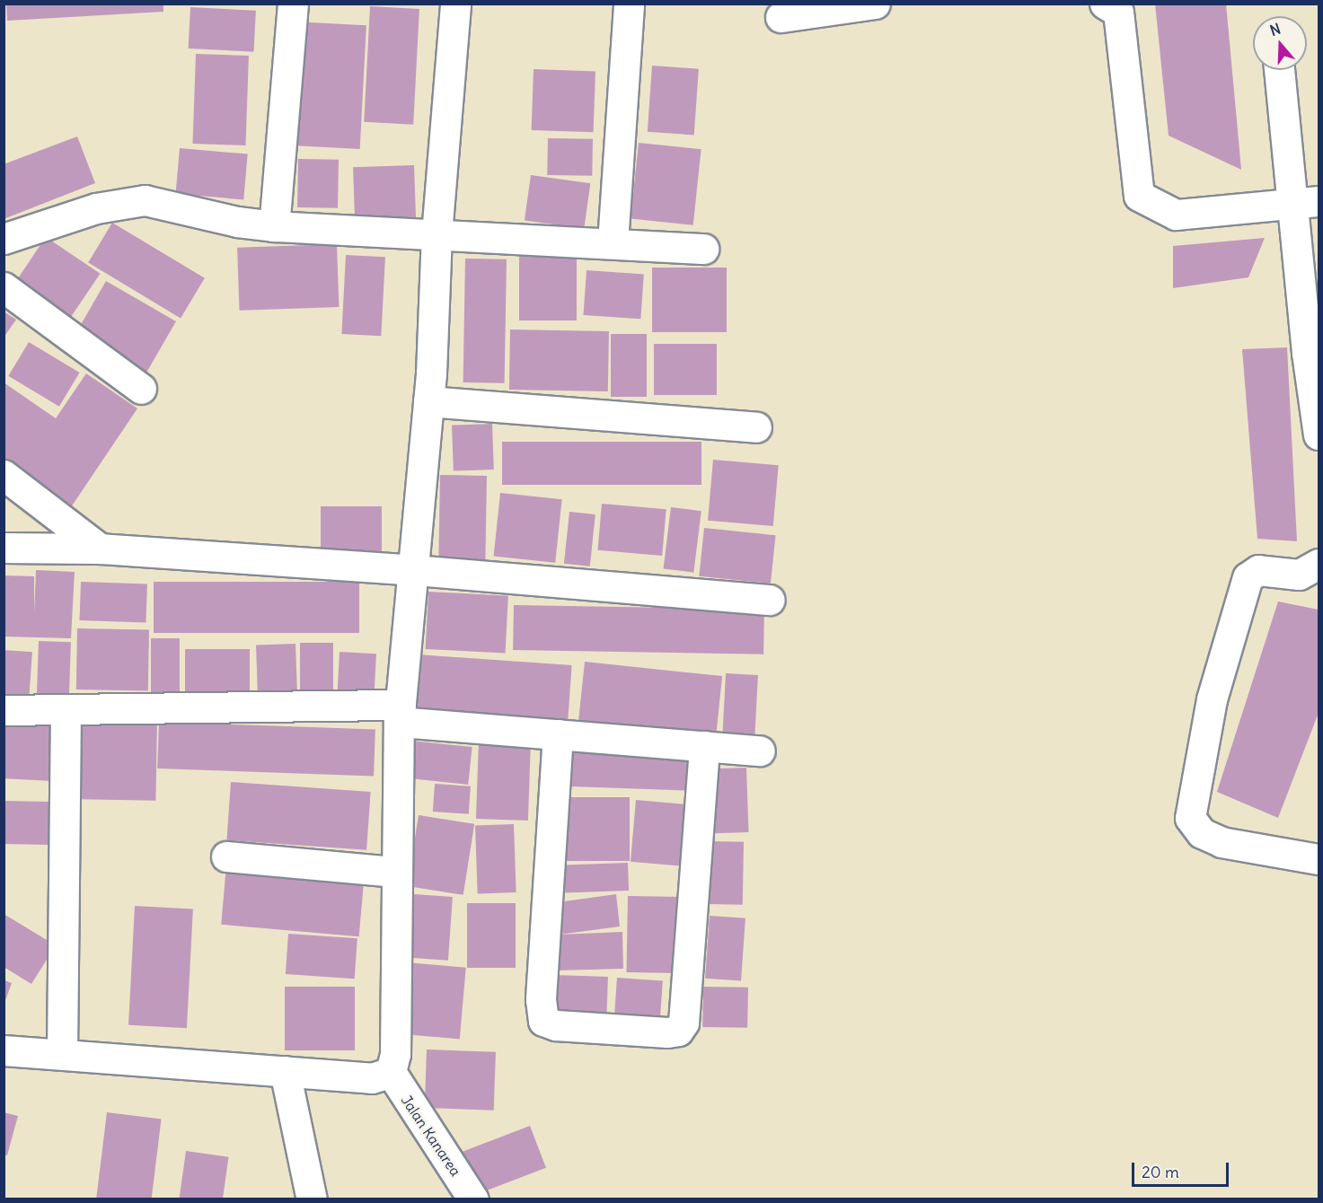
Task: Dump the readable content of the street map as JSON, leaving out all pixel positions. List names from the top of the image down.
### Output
{
  "streets": {
    "street": ["Jalan Kanarea"]
  },
  "scale_bar": "20 m",
  "north": "top"
}
